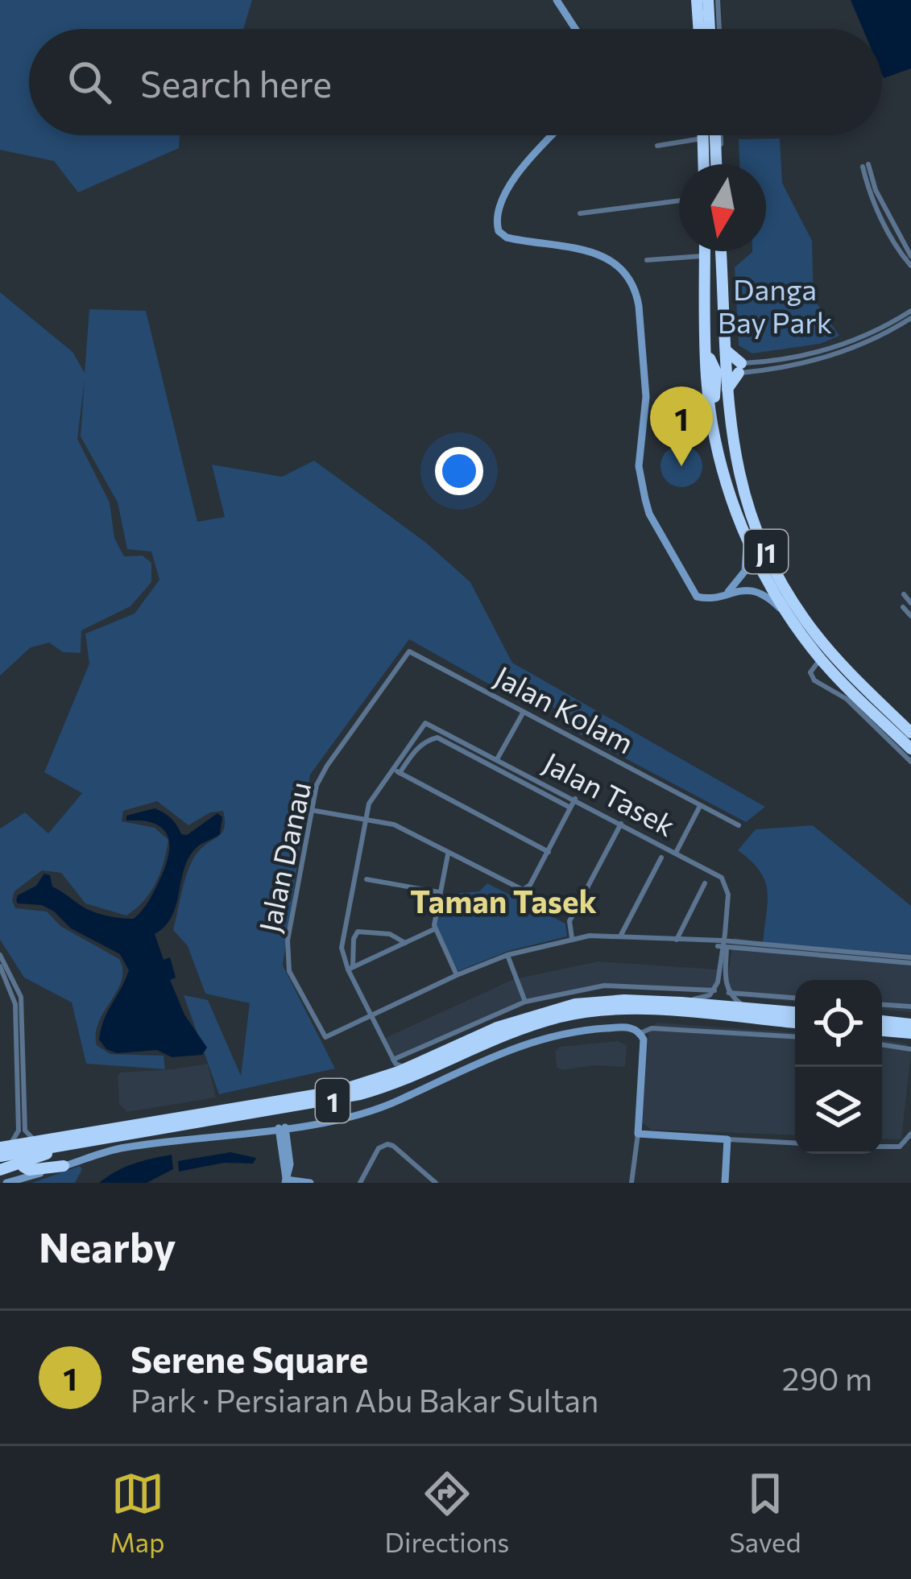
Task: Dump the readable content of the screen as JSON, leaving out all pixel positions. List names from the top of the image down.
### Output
{
  "streets": {
    "highway": ["J1", "1"],
    "street": ["Jalan Kolam", "Jalan Tasek", "Jalan Danau"]
  },
  "crossings": [
    ["Jalan Kolam", "Jalan Danau"]
  ],
  "districts": ["Taman Tasek"],
  "parks": ["Danga Bay Park"],
  "north": "bottom",
  "page": {
    "search": "Search here",
    "pins": "1",
    "heading": "Nearby",
    "list": [
      {
        "mark": "1",
        "name": "Serene Square",
        "note": "Park · Persiaran Abu Bakar Sultan",
        "value": "290 m"
      }
    ],
    "nav": ["Map", "Directions", "Saved"]
  }
}
